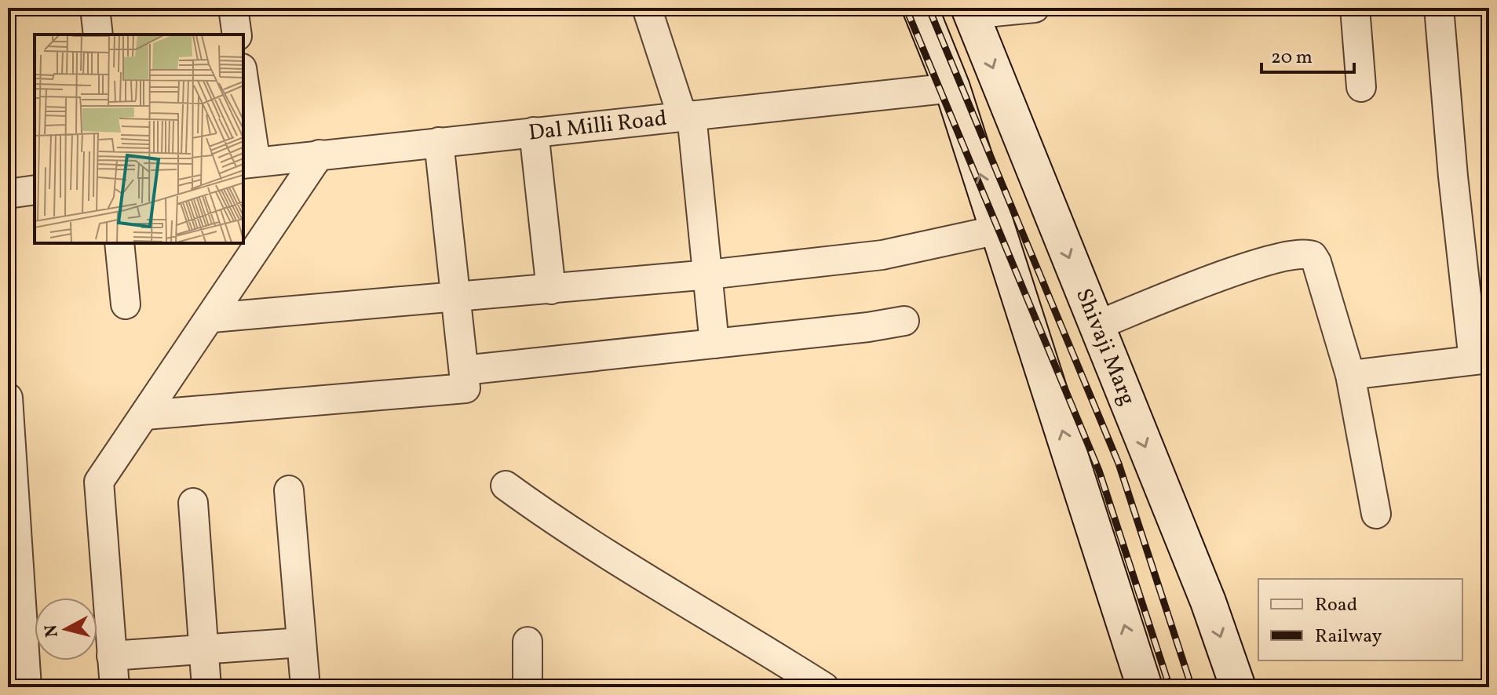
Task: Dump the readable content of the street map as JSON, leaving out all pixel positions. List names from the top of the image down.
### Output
{
  "streets": {
    "main road": ["Shivaji Marg"],
    "street": ["Dal Milli Road"]
  },
  "legend": ["Road", "Railway"],
  "scale_bar": "20 m",
  "north": "left"
}
